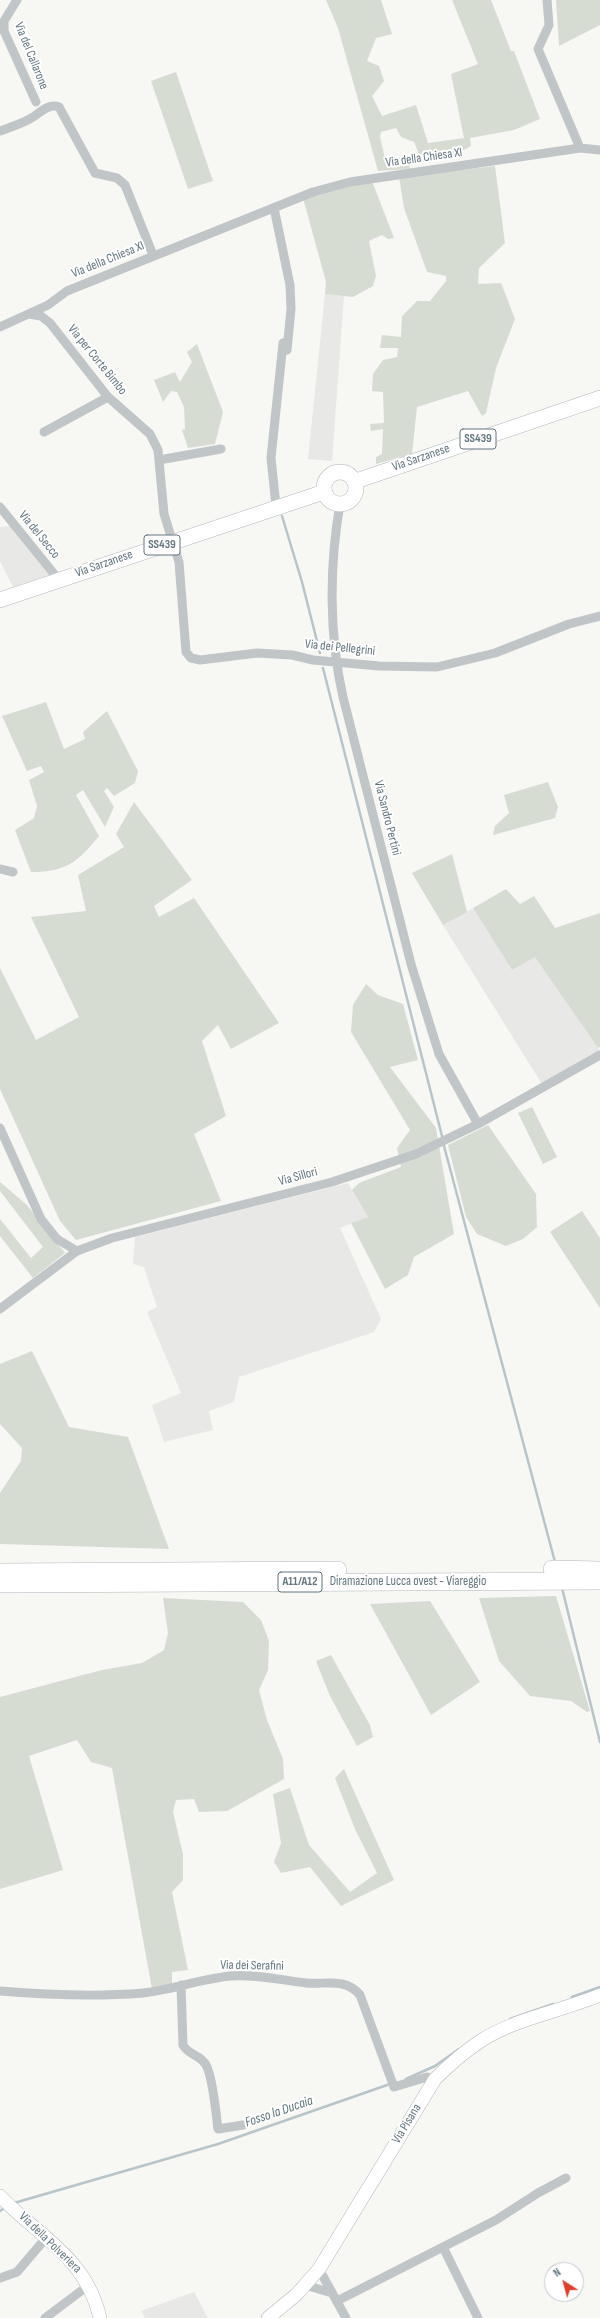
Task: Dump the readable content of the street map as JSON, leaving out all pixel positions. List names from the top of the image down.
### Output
{
  "streets": {
    "highway": ["A11/A12", "Diramazione Lucca ovest - Viareggio"],
    "main road": [
      "SS439",
      "Via Sarzanese",
      "Via Pisana",
      "Via della Polveriera"
    ],
    "street": [
      "Via del Callarone",
      "Via della Chiesa XI",
      "Via per Corte Bimbo",
      "Via del Secco",
      "Via dei Pellegrini",
      "Via Sandro Pertini",
      "Via Sillori",
      "Via dei Serafini"
    ]
  },
  "crossings": [
    ["Via della Chiesa XI", "Via per Corte Bimbo"],
    ["Via per Corte Bimbo", "Via Sarzanese"],
    ["Via per Corte Bimbo", "Via dei Pellegrini"],
    ["Via Sarzanese", "Via del Secco"],
    ["Via Sarzanese", "Via dei Pellegrini"],
    ["Via Sarzanese", "Via Sandro Pertini"],
    ["Via dei Pellegrini", "Via Sandro Pertini"],
    ["Via Sandro Pertini", "Via Sillori"],
    ["Via dei Serafini", "Via Pisana"]
  ],
  "water": ["Fosso la Ducaia"],
  "north": "top left"
}
